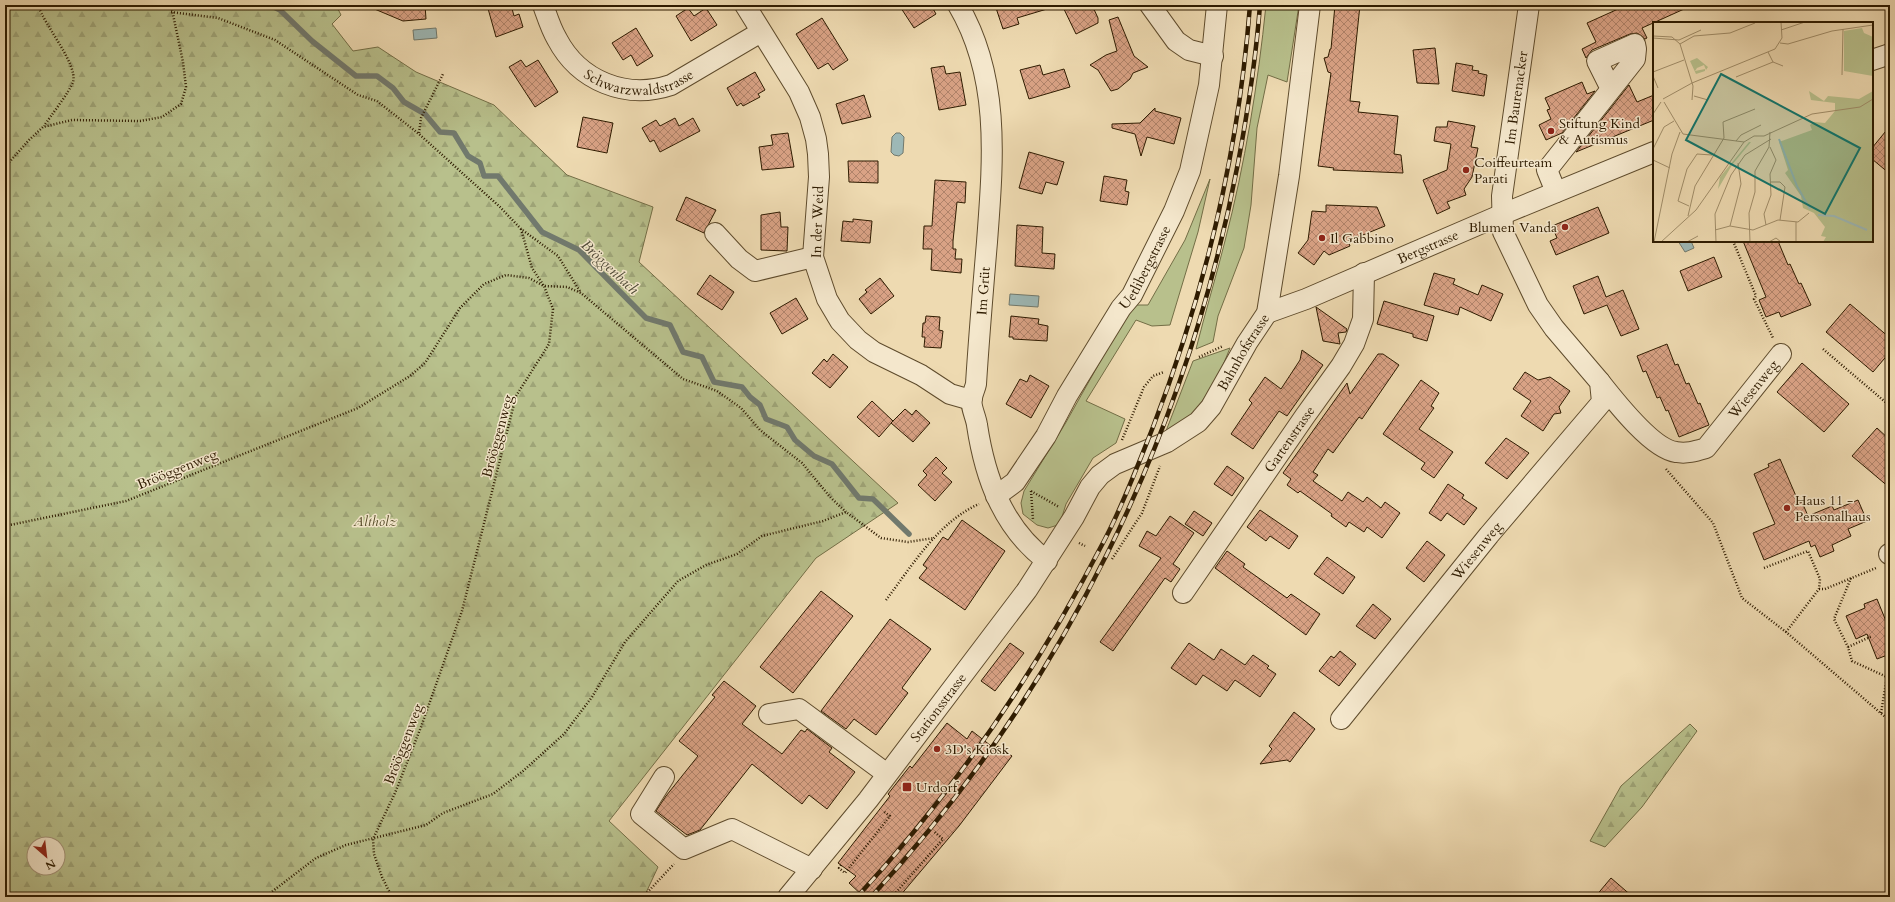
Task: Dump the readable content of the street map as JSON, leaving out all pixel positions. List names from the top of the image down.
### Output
{
  "streets": {
    "street": [
      "Schwarzwaldstrasse",
      "Im Baurenacker",
      "In der Weid",
      "Bergstrasse",
      "Uetlibergstrasse",
      "Im Grüt",
      "Bahnhofstrasse",
      "Wiesenweg",
      "Gartenstrasse",
      "Stationsstrasse"
    ],
    "path": ["Brööggenweg"]
  },
  "crossings": [
    ["Schwarzwaldstrasse", "In der Weid"],
    ["Im Baurenacker", "Bergstrasse"],
    ["Im Baurenacker", "Wiesenweg"],
    ["In der Weid", "Im Grüt"],
    ["Bergstrasse", "Bahnhofstrasse"],
    ["Bergstrasse", "Wiesenweg"],
    ["Bergstrasse", "Gartenstrasse"],
    ["Uetlibergstrasse", "Im Grüt"],
    ["Im Grüt", "Bahnhofstrasse"],
    ["Bahnhofstrasse", "Stationsstrasse"]
  ],
  "water": ["Bröggenbach"],
  "parks": ["Altholz"],
  "places": {
    "other": [
      "Stiftung Kind & Autismus",
      "Coiffeurteam Parati",
      "Blumen Vanda",
      "Il Gabbino",
      "Haus 11 - Personalhaus",
      "3D's Kiosk"
    ],
    "transit": ["Urdorf"]
  },
  "north": "bottom right"
}
